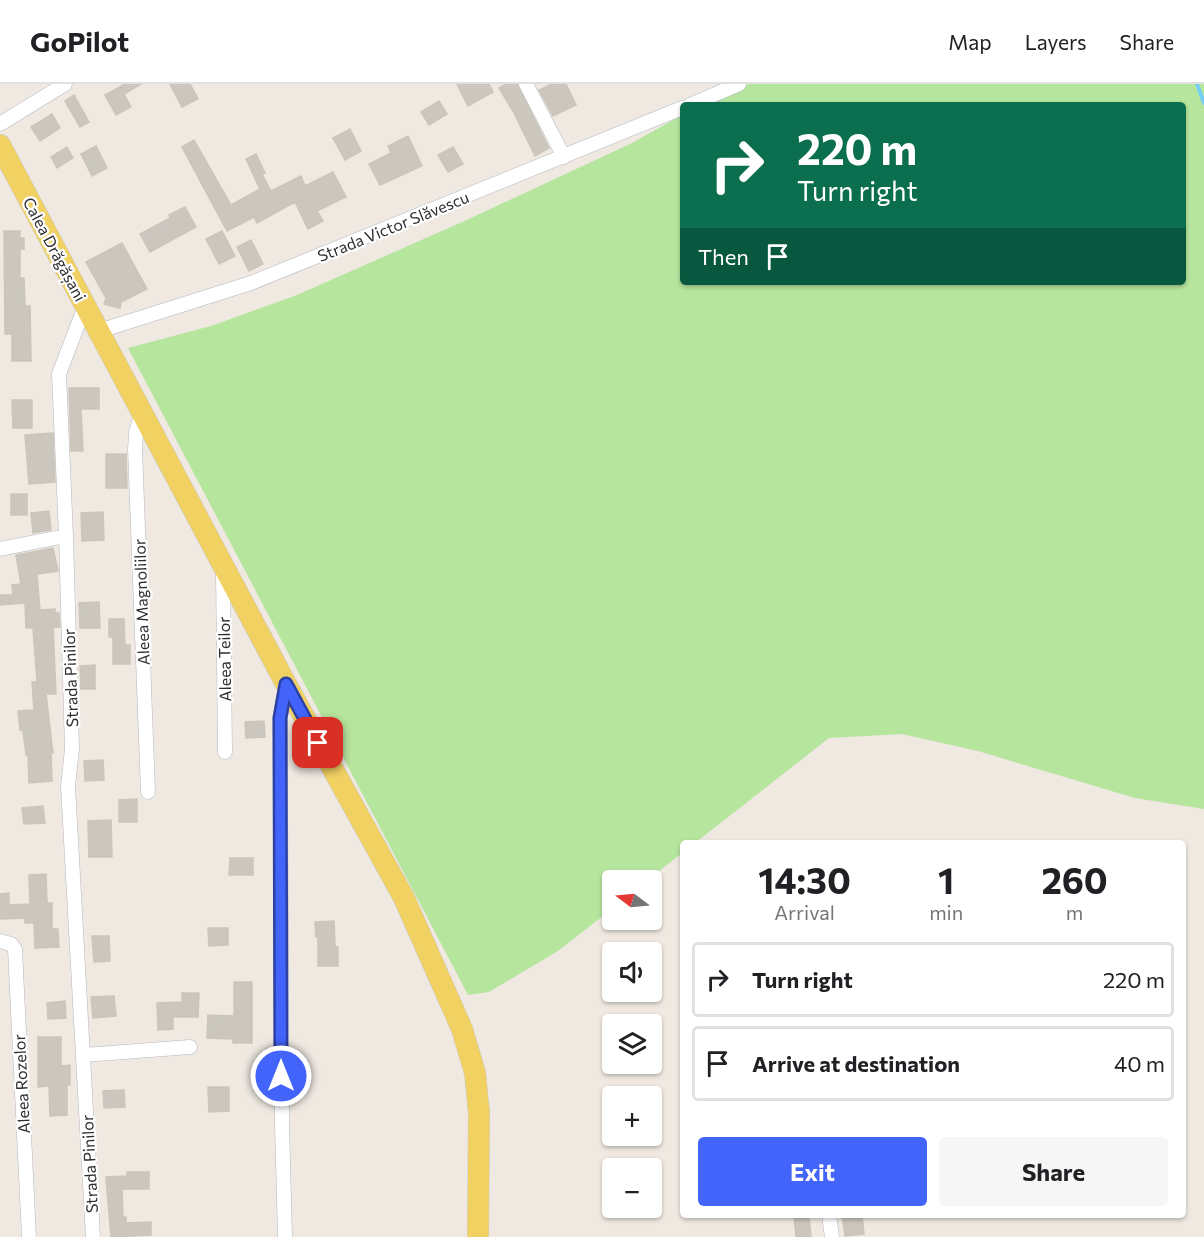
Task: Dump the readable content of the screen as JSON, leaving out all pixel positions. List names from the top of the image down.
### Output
{
  "streets": {
    "main road": ["Calea Drăgășani"],
    "street": [
      "Strada Victor Slăvescu",
      "Aleea Magnoliilor",
      "Aleea Teilor",
      "Strada Pinilor",
      "Aleea Rozelor"
    ]
  },
  "crossings": [
    ["Strada Victor Slăvescu", "Calea Drăgășani"],
    ["Calea Drăgășani", "Aleea Magnoliilor"],
    ["Calea Drăgășani", "Aleea Teilor"],
    ["Calea Drăgășani", "Strada Pinilor"]
  ],
  "north": "left",
  "page": {
    "header": "GoPilot",
    "nav": ["Map", "Layers", "Share"],
    "turn": ["220 m", "Turn right"],
    "then": "Then",
    "eta": [
      "14:30",
      "Arrival",
      "1",
      "min",
      "260",
      "m"
    ],
    "map_buttons": ["+", "−"],
    "list": [
      {
        "name": "Turn right",
        "value": "220 m"
      },
      {
        "name": "Arrive at destination",
        "value": "40 m"
      }
    ],
    "buttons": ["Exit", "Share"]
  }
}
